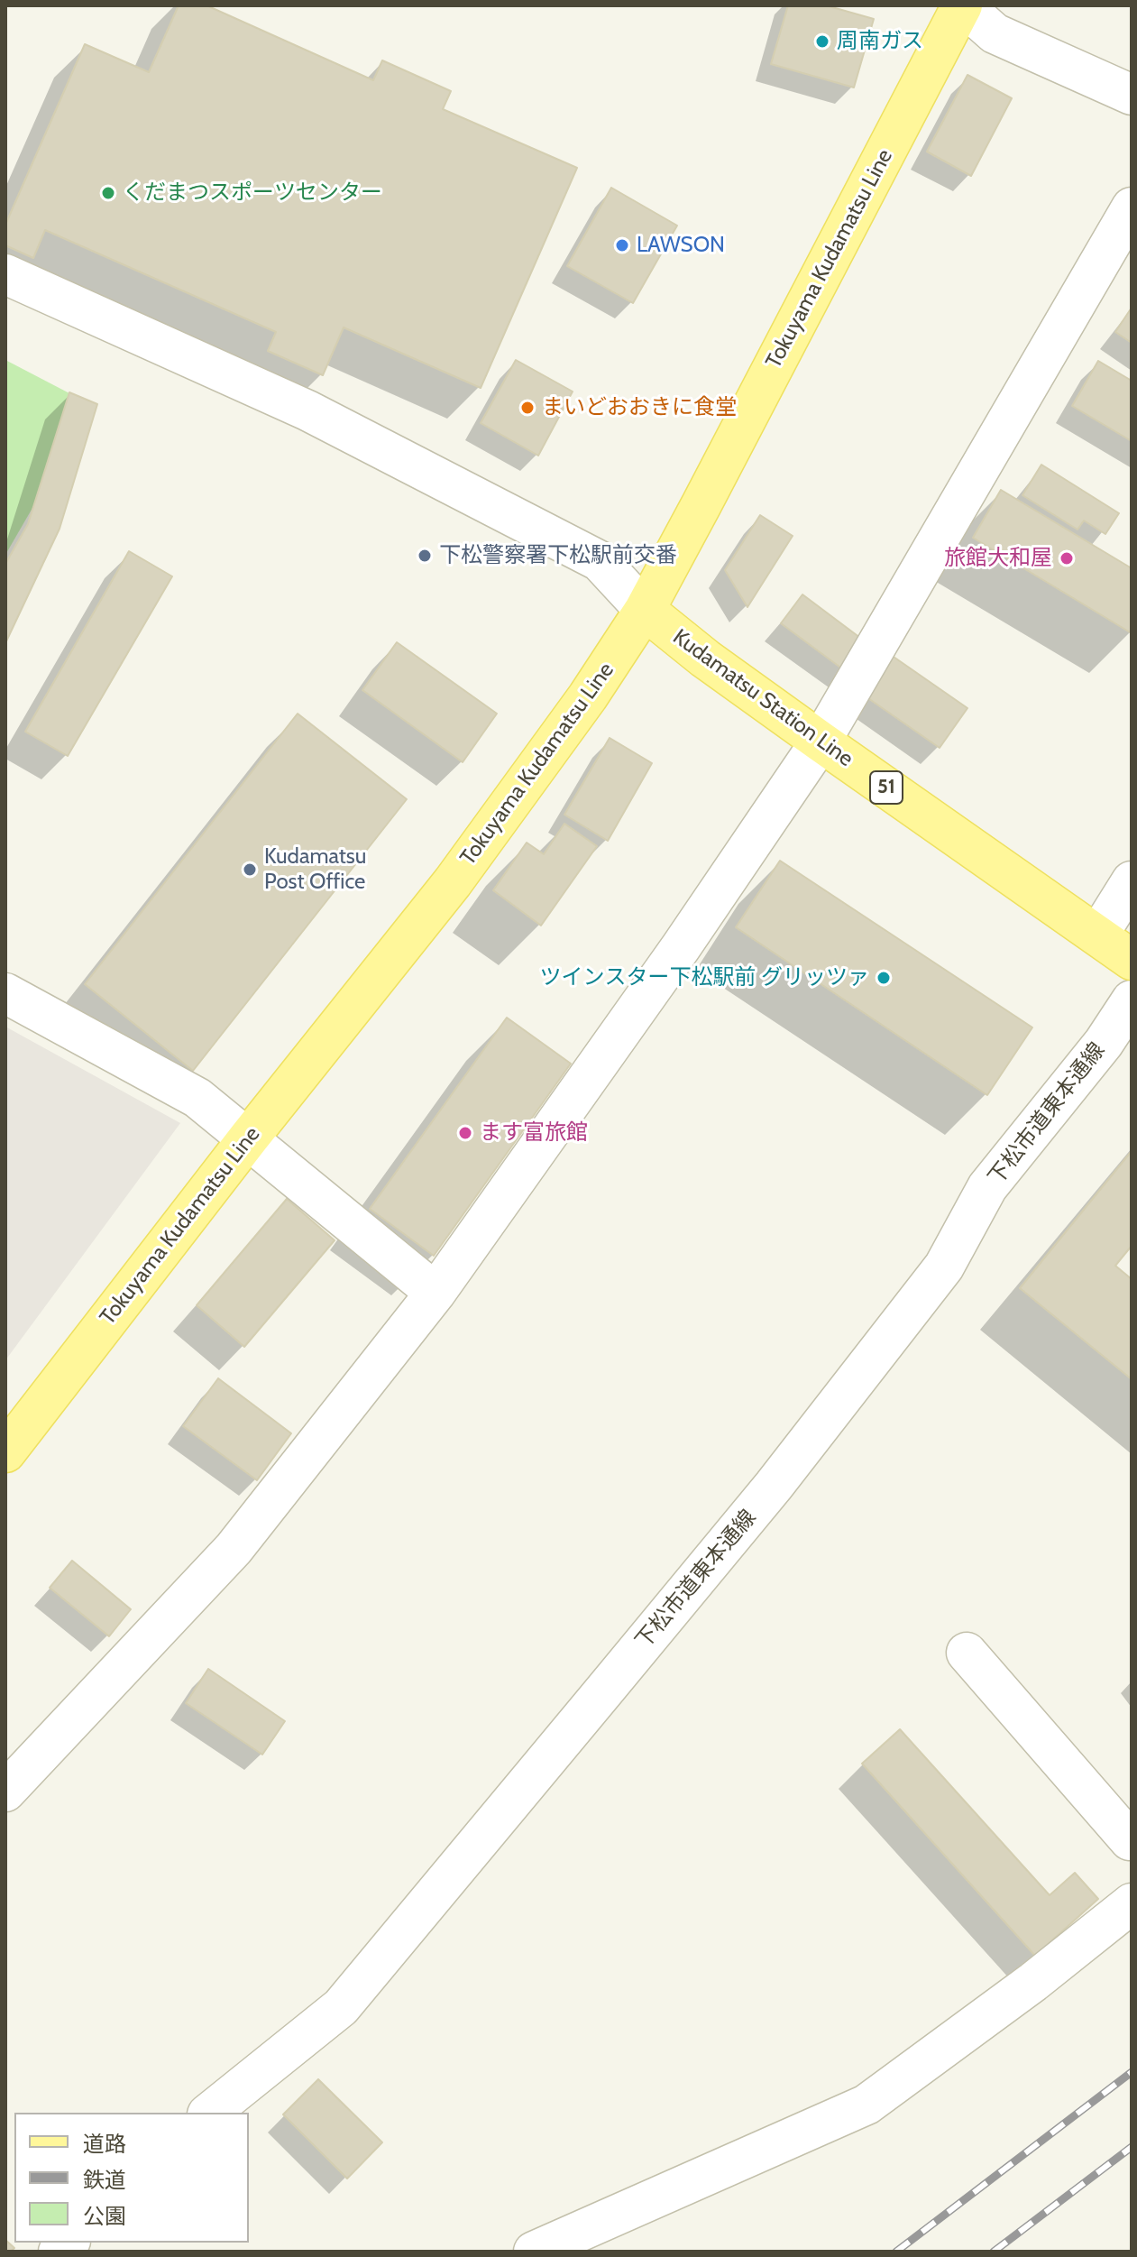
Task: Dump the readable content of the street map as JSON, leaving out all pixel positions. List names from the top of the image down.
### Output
{
  "streets": {
    "main road": ["Tokuyama Kudamatsu Line", "Kudamatsu Station Line", "51"],
    "street": ["下松市道東本通線"]
  },
  "crossings": [
    ["Tokuyama Kudamatsu Line", "Kudamatsu Station Line"]
  ],
  "places": [
    "周南ガス",
    "くだまつスポーツセンター",
    "LAWSON",
    "まいどおおきに食堂",
    "下松警察署下松駅前交番",
    "旅館大和屋",
    "Kudamatsu Post Office",
    "ツインスター下松駅前 グリッツァ",
    "ます富旅館"
  ],
  "legend": ["道路", "鉄道", "公園"]
}
